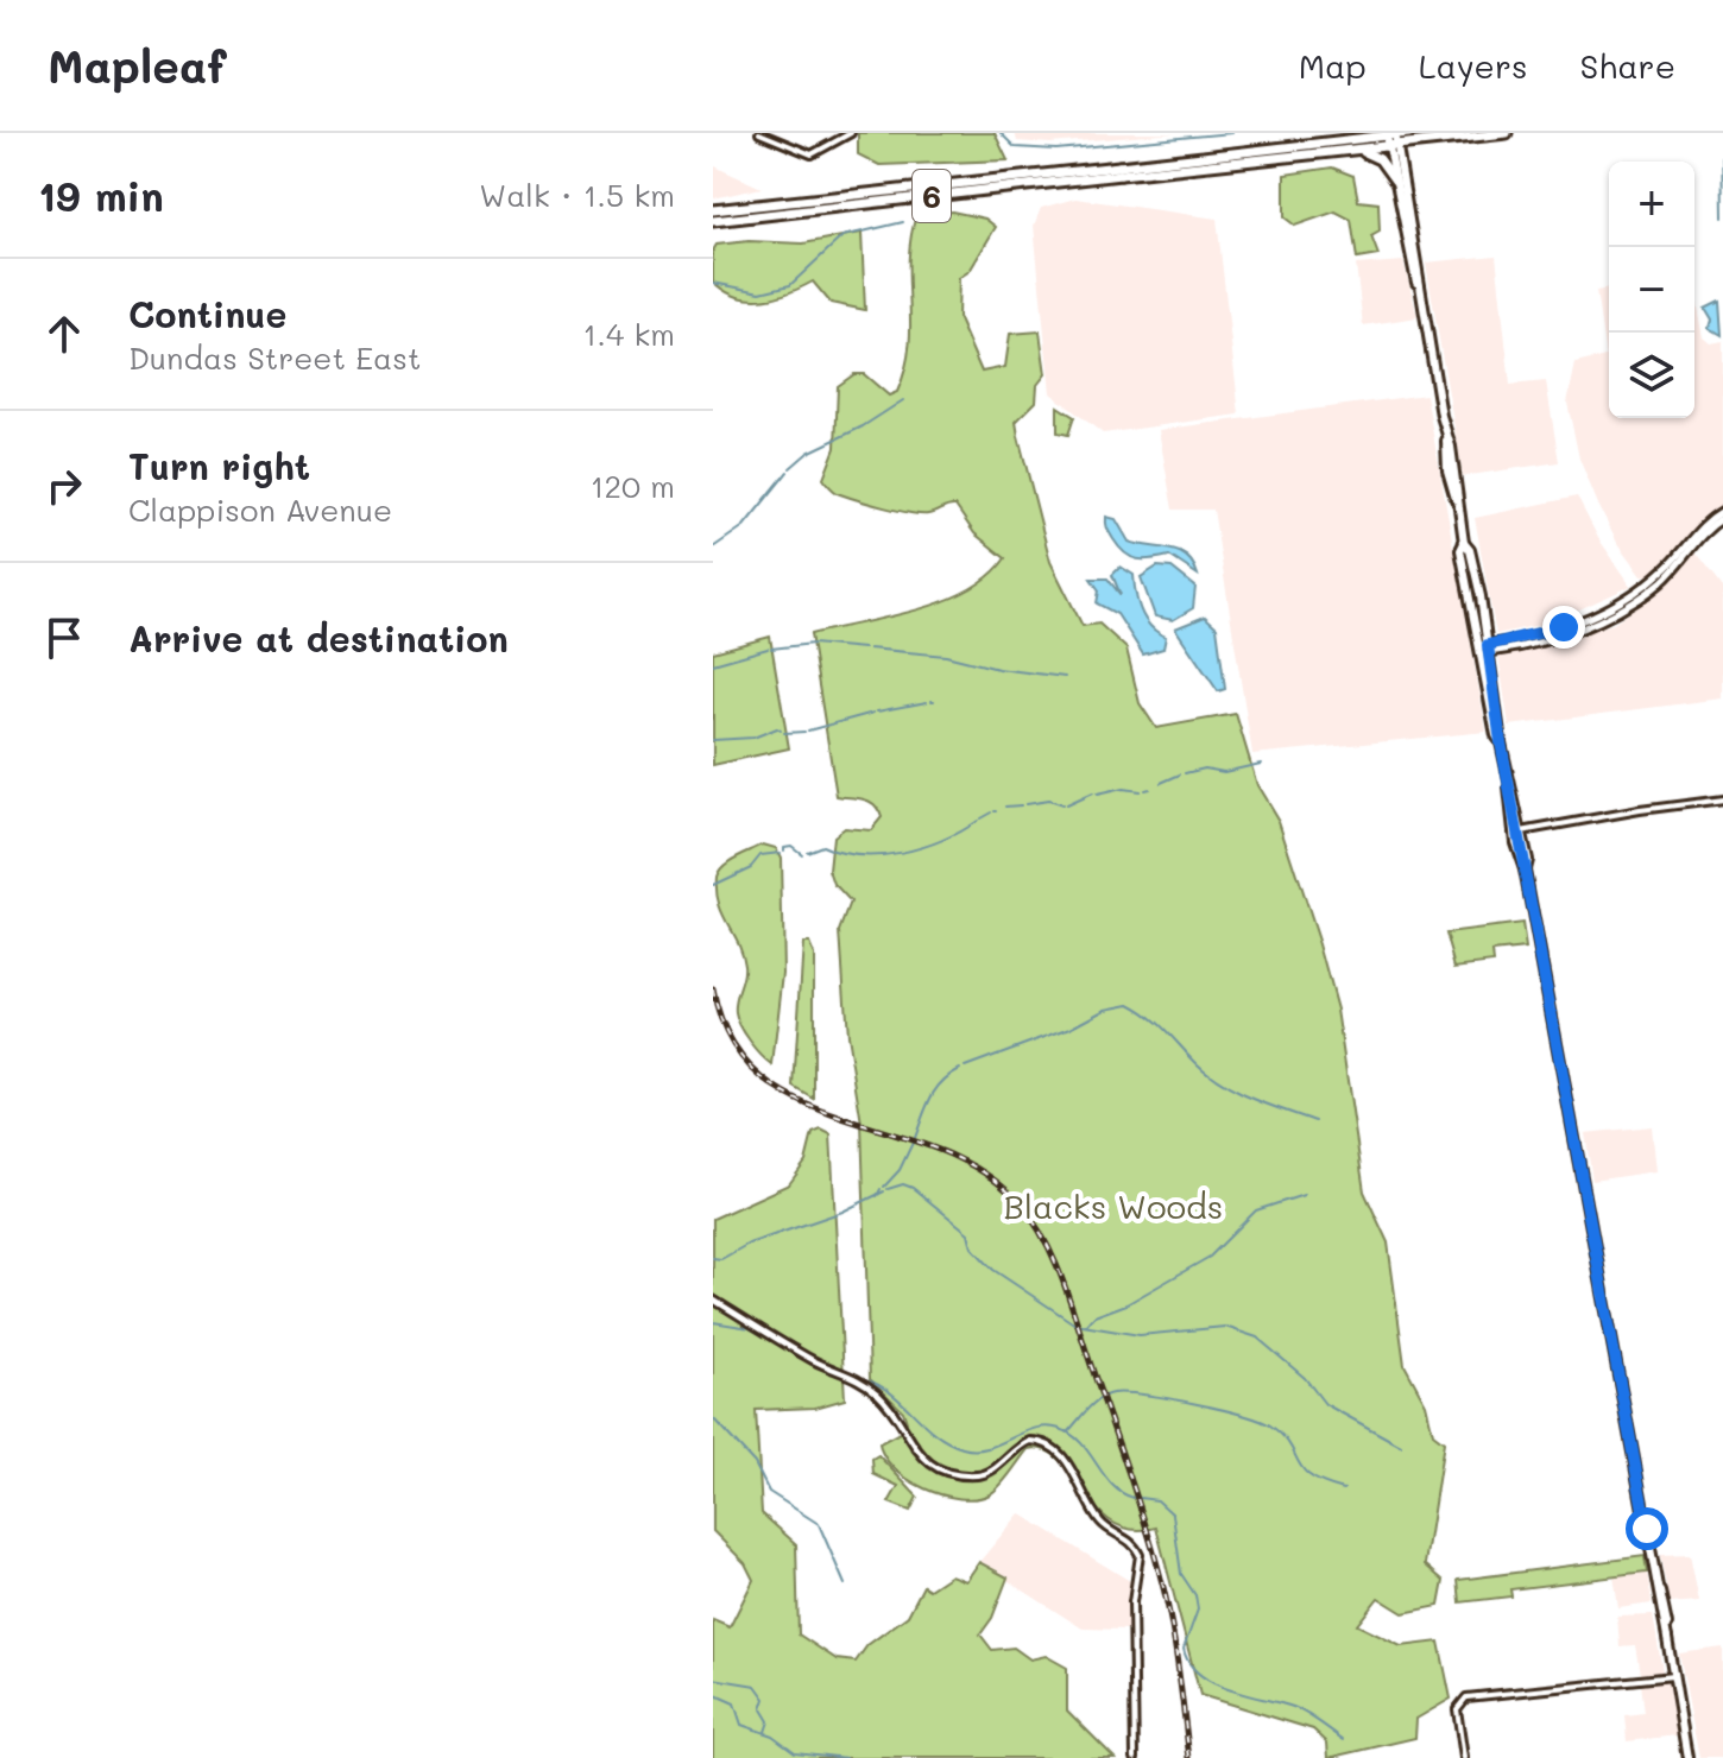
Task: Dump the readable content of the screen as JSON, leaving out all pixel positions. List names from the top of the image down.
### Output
{
  "streets": {
    "highway": ["6"]
  },
  "parks": ["Blacks Woods"],
  "page": {
    "header": "Mapleaf",
    "nav": ["Map", "Layers", "Share"],
    "heading": ["19 min", "Walk · 1.5 km"],
    "map_buttons": ["+", "−"],
    "list": [
      ["Continue", "Dundas Street East", "1.4 km"],
      ["Turn right", "Clappison Avenue", "120 m"],
      "Arrive at destination"
    ]
  }
}
